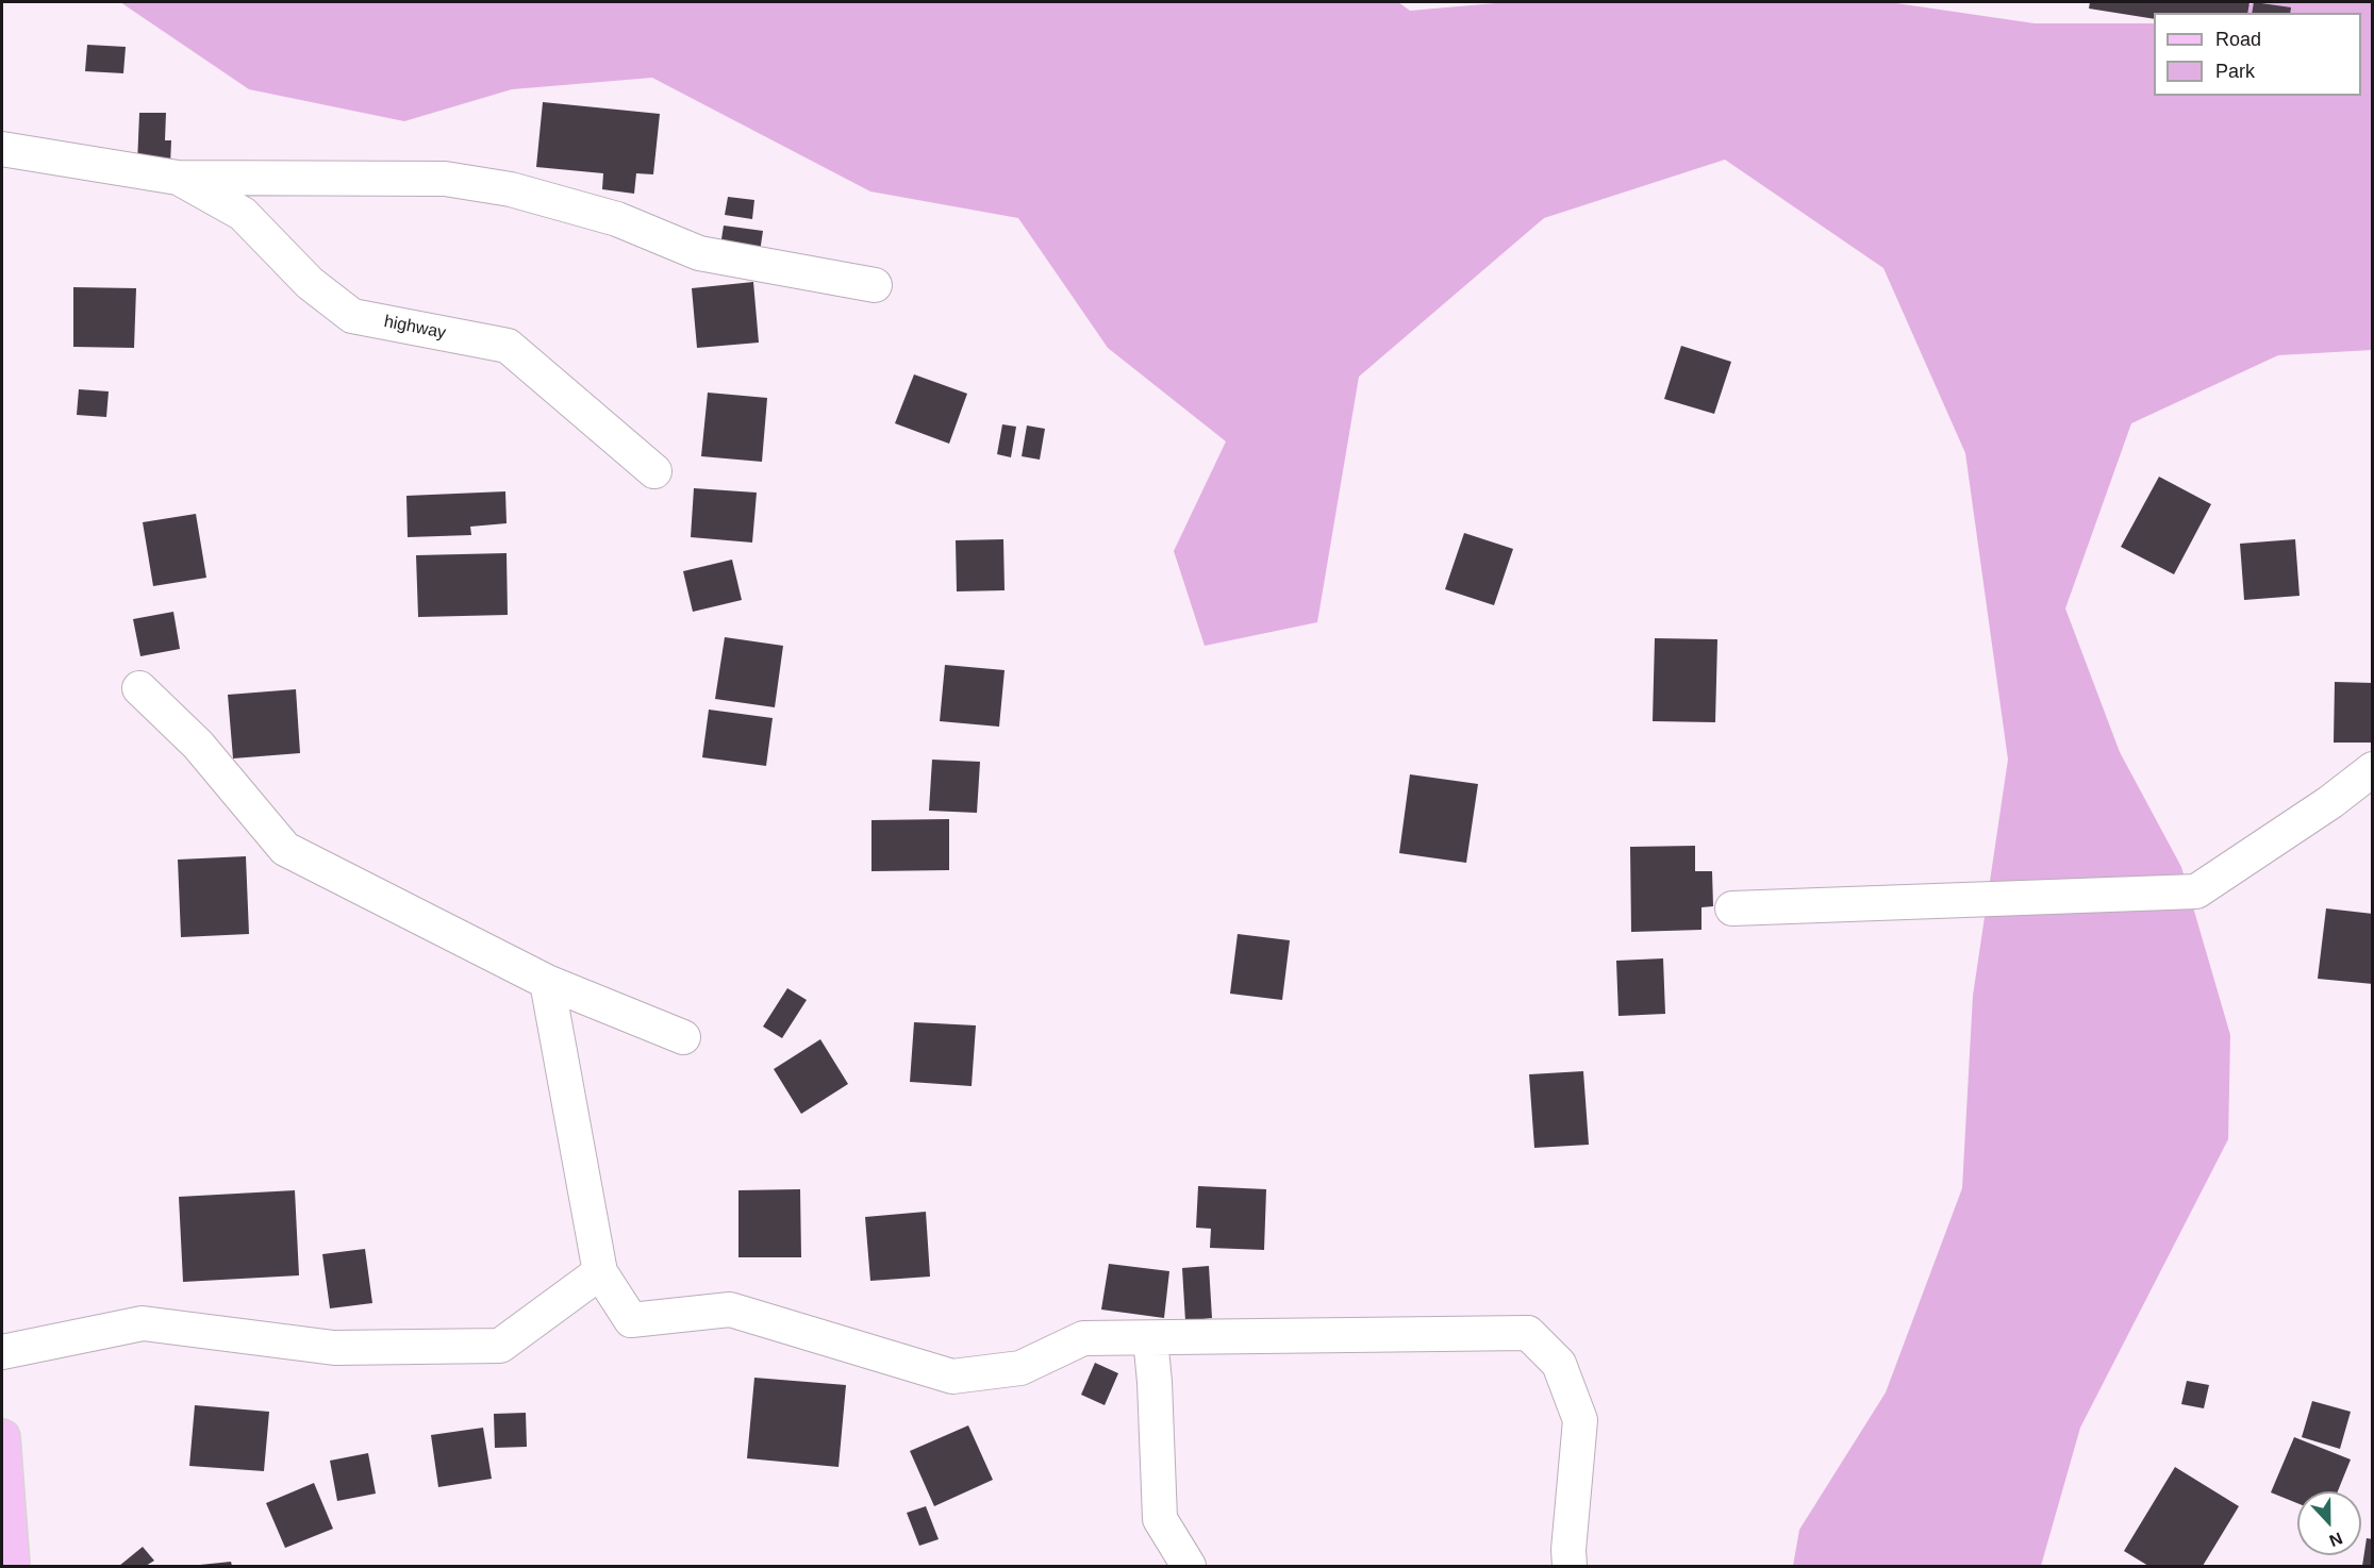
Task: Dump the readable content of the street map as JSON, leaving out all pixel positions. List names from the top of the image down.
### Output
{
  "streets": {
    "street": ["highway"]
  },
  "legend": ["Road", "Park"],
  "north": "bottom"
}
